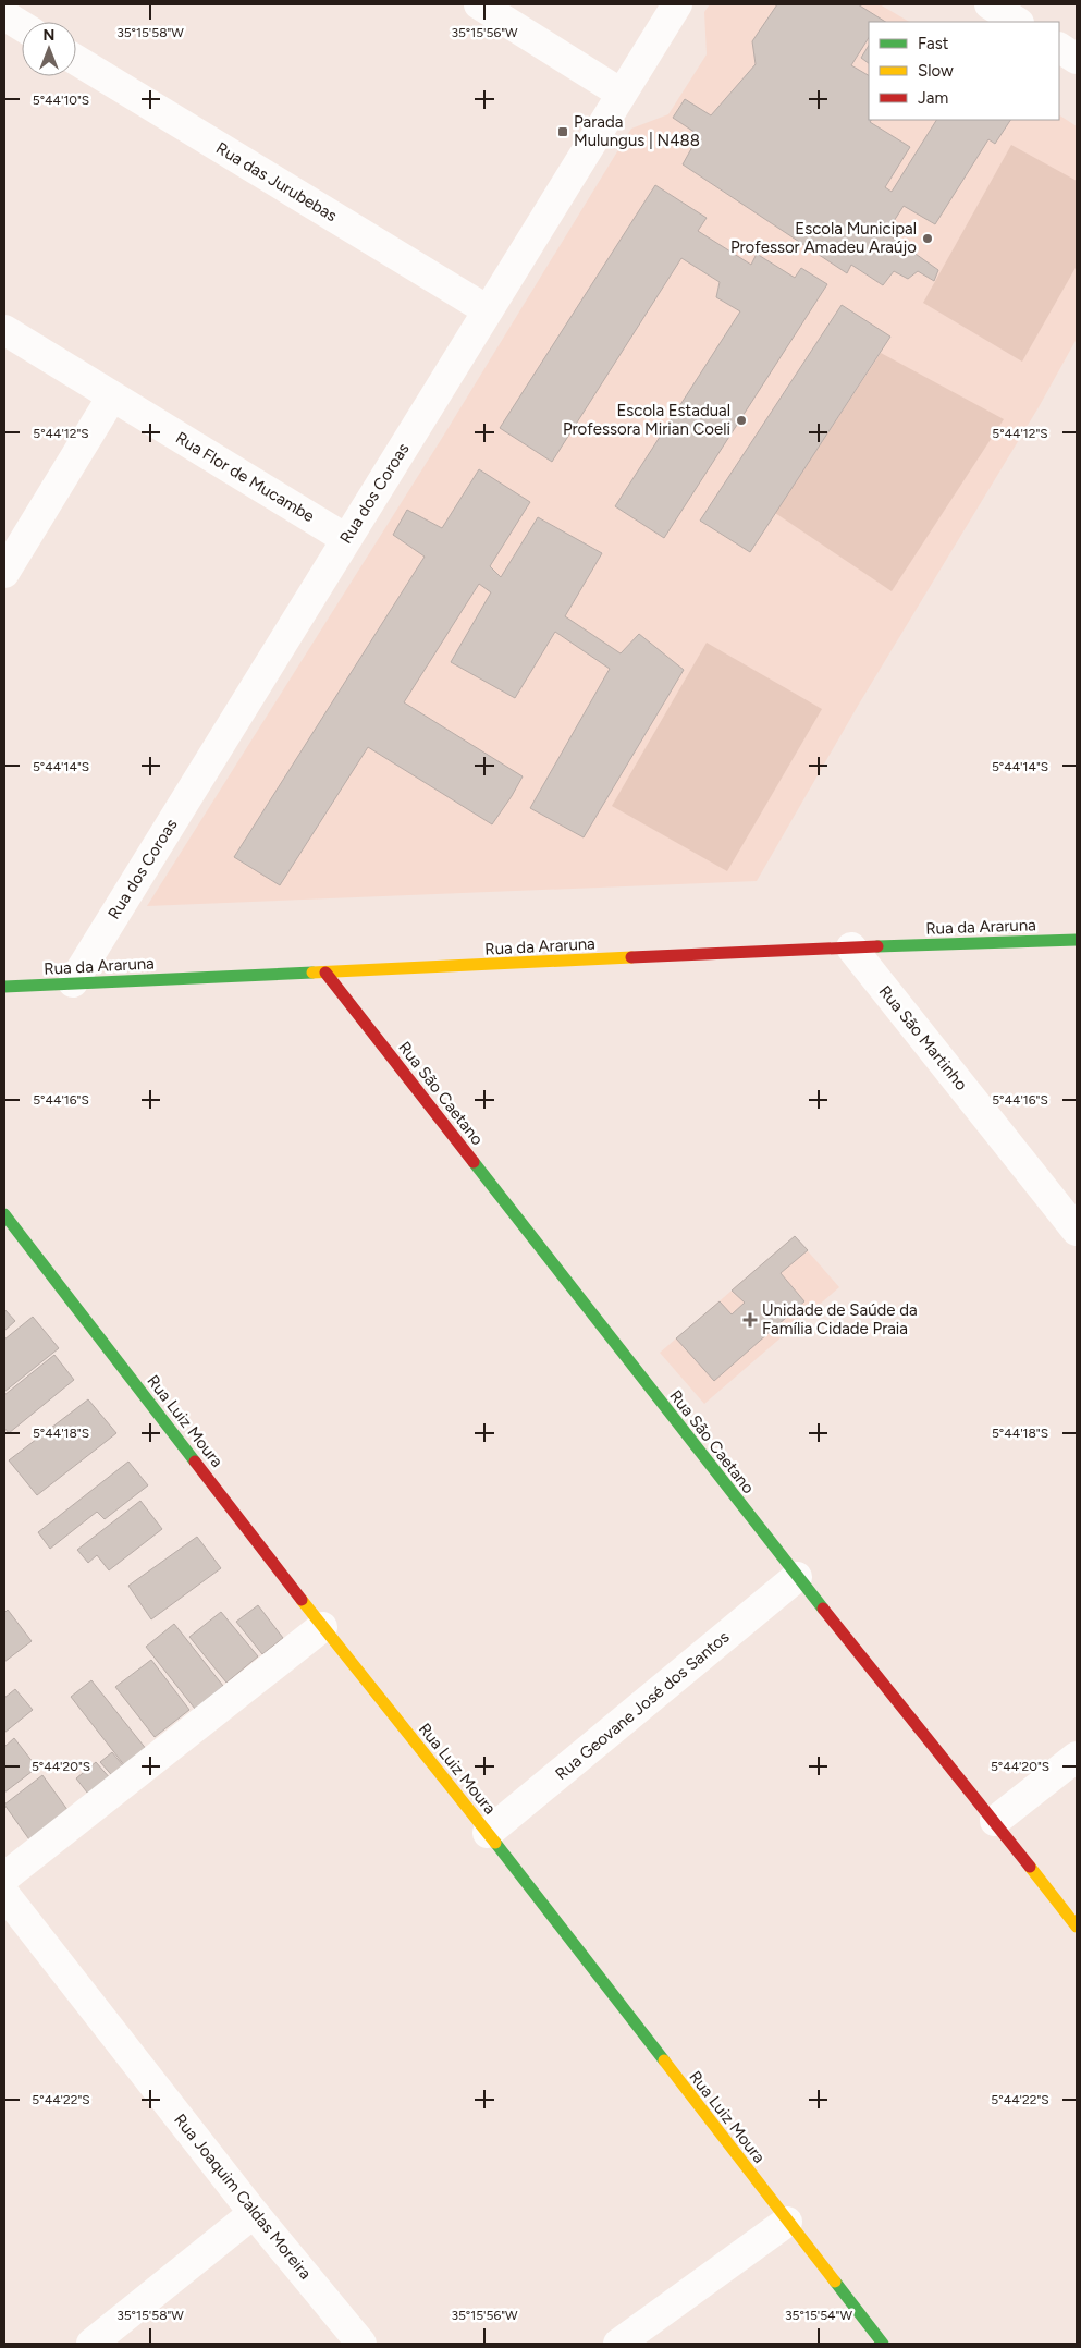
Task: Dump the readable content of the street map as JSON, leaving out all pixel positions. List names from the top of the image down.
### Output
{
  "streets": {
    "street": [
      "Rua das Jurubebas",
      "Rua Flor de Mucambe",
      "Rua dos Coroas",
      "Rua da Araruna",
      "Rua São Martinho",
      "Rua São Caetano",
      "Rua Luiz Moura",
      "Rua Geovane José dos Santos",
      "Rua Joaquim Caldas Moreira"
    ]
  },
  "crossings": [
    ["Rua das Jurubebas", "Rua dos Coroas"],
    ["Rua Flor de Mucambe", "Rua dos Coroas"],
    ["Rua dos Coroas", "Rua da Araruna"],
    ["Rua da Araruna", "Rua São Martinho"],
    ["Rua da Araruna", "Rua São Caetano"],
    ["Rua São Caetano", "Rua Geovane José dos Santos"],
    ["Rua Luiz Moura", "Rua Geovane José dos Santos"]
  ],
  "places": {
    "transit": ["Parada Mulungus | N488"],
    "other": ["Escola Municipal Professor Amadeu Araújo", "Escola Estadual Professora Mirian Coeli"],
    "health": ["Unidade de Saúde da Família Cidade Praia"]
  },
  "legend": ["Fast", "Slow", "Jam"],
  "north": "top",
  "coordinates": [
    "35°15'58\"W",
    "35°15'56\"W",
    "5°44'10\"S",
    "5°44'12\"S",
    "5°44'14\"S",
    "5°44'16\"S",
    "5°44'18\"S",
    "5°44'20\"S",
    "5°44'22\"S",
    "35°15'54\"W"
  ]
}
